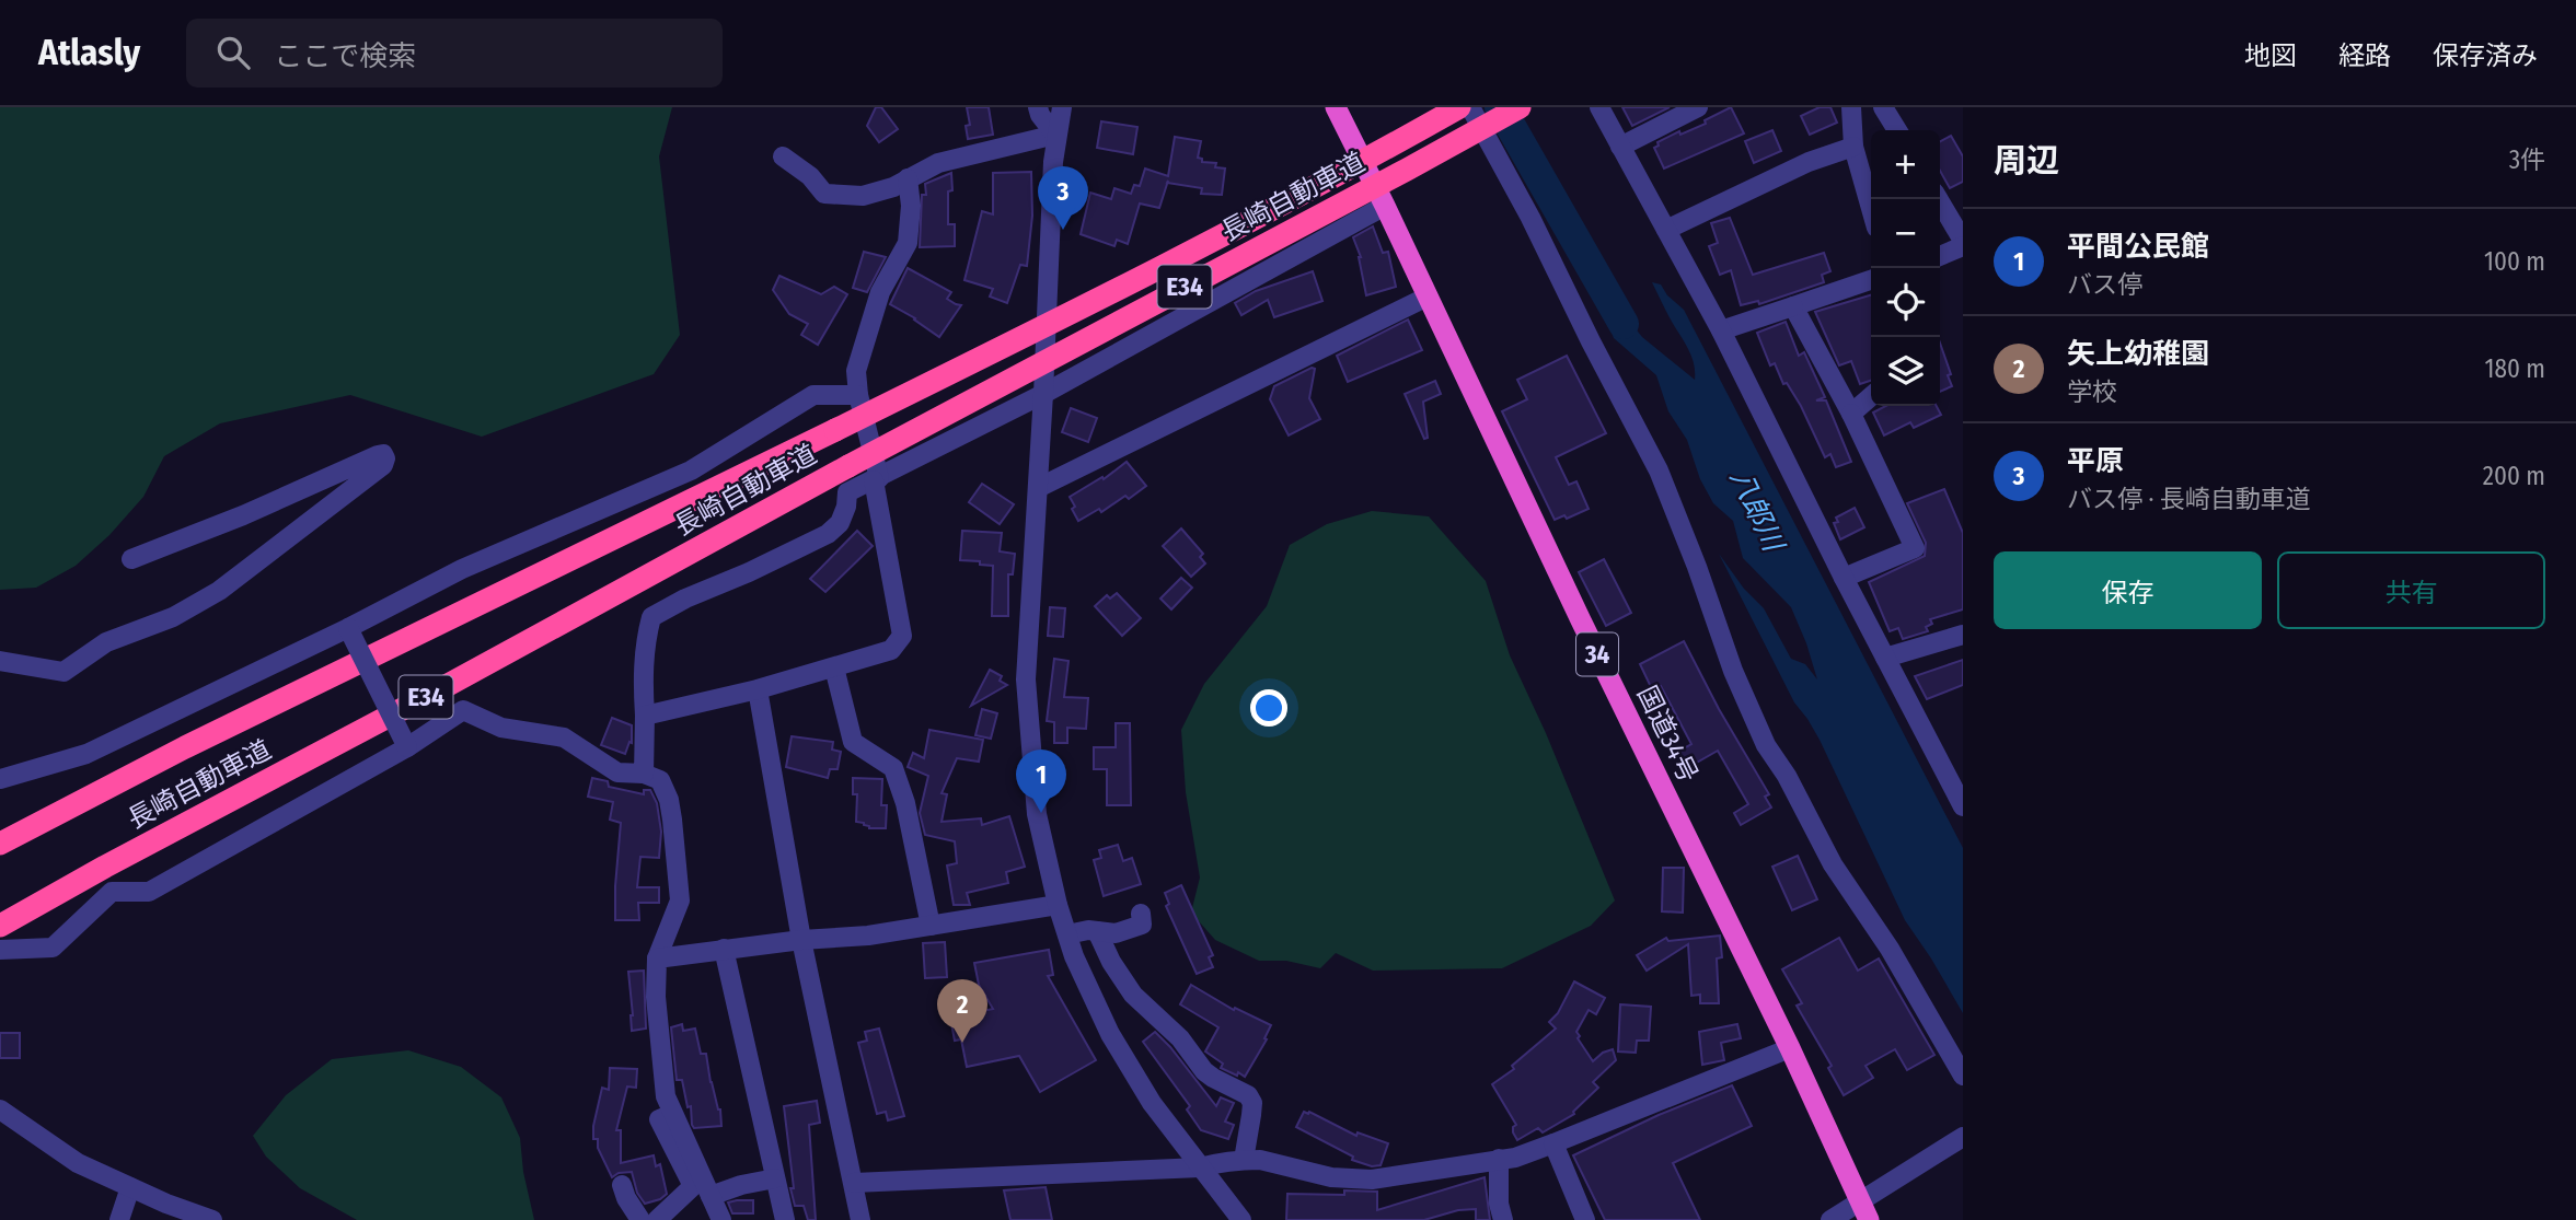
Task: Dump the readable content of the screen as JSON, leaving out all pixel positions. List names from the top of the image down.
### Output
{
  "streets": {
    "highway": [
      "長崎自動車道",
      "E34",
      "34",
      "国道34号"
    ]
  },
  "water": ["八郎川"],
  "page": {
    "header": "Atlasly",
    "search": "ここで検索",
    "nav": ["地図", "経路", "保存済み"],
    "heading": ["周辺", "3件"],
    "map_buttons": ["+", "−"],
    "pins": ["3", "1", "2"],
    "list": [
      {
        "mark": "1",
        "name": "平間公民館",
        "note": "バス停",
        "value": "100 m"
      },
      {
        "mark": "2",
        "name": "矢上幼稚園",
        "note": "学校",
        "value": "180 m"
      },
      {
        "mark": "3",
        "name": "平原",
        "note": "バス停 · 長崎自動車道",
        "value": "200 m"
      }
    ],
    "buttons": ["保存", "共有"]
  }
}
